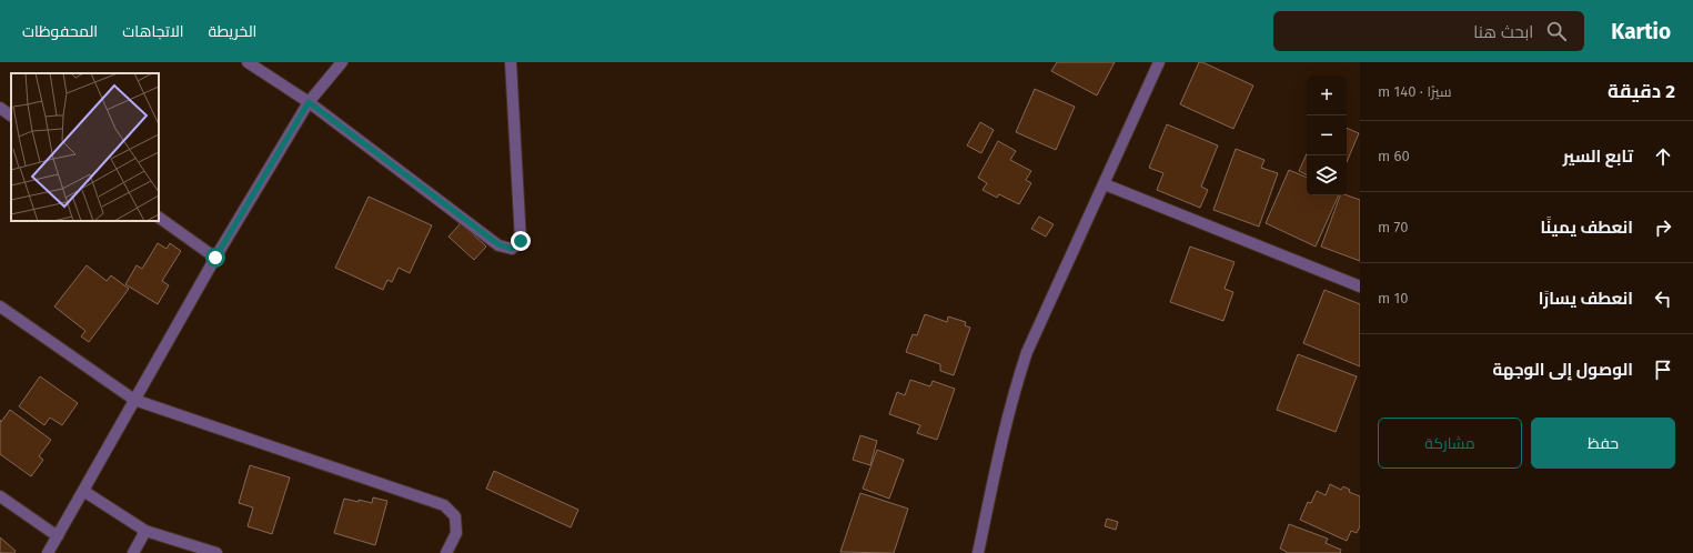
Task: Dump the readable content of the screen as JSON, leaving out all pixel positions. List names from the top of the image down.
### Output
{
  "page": {
    "header": "Kartio",
    "search": "ابحث هنا",
    "nav": ["الخريطة", "الاتجاهات", "المحفوظات"],
    "heading": ["2 دقيقة", "سيرًا · 140 m"],
    "map_buttons": ["+", "−"],
    "list": [
      ["تابع السير", "60 m"],
      ["انعطف يمينًا", "70 m"],
      ["انعطف يسارًا", "10 m"],
      "الوصول إلى الوجهة"
    ],
    "buttons": ["حفظ", "مشاركة"]
  }
}
